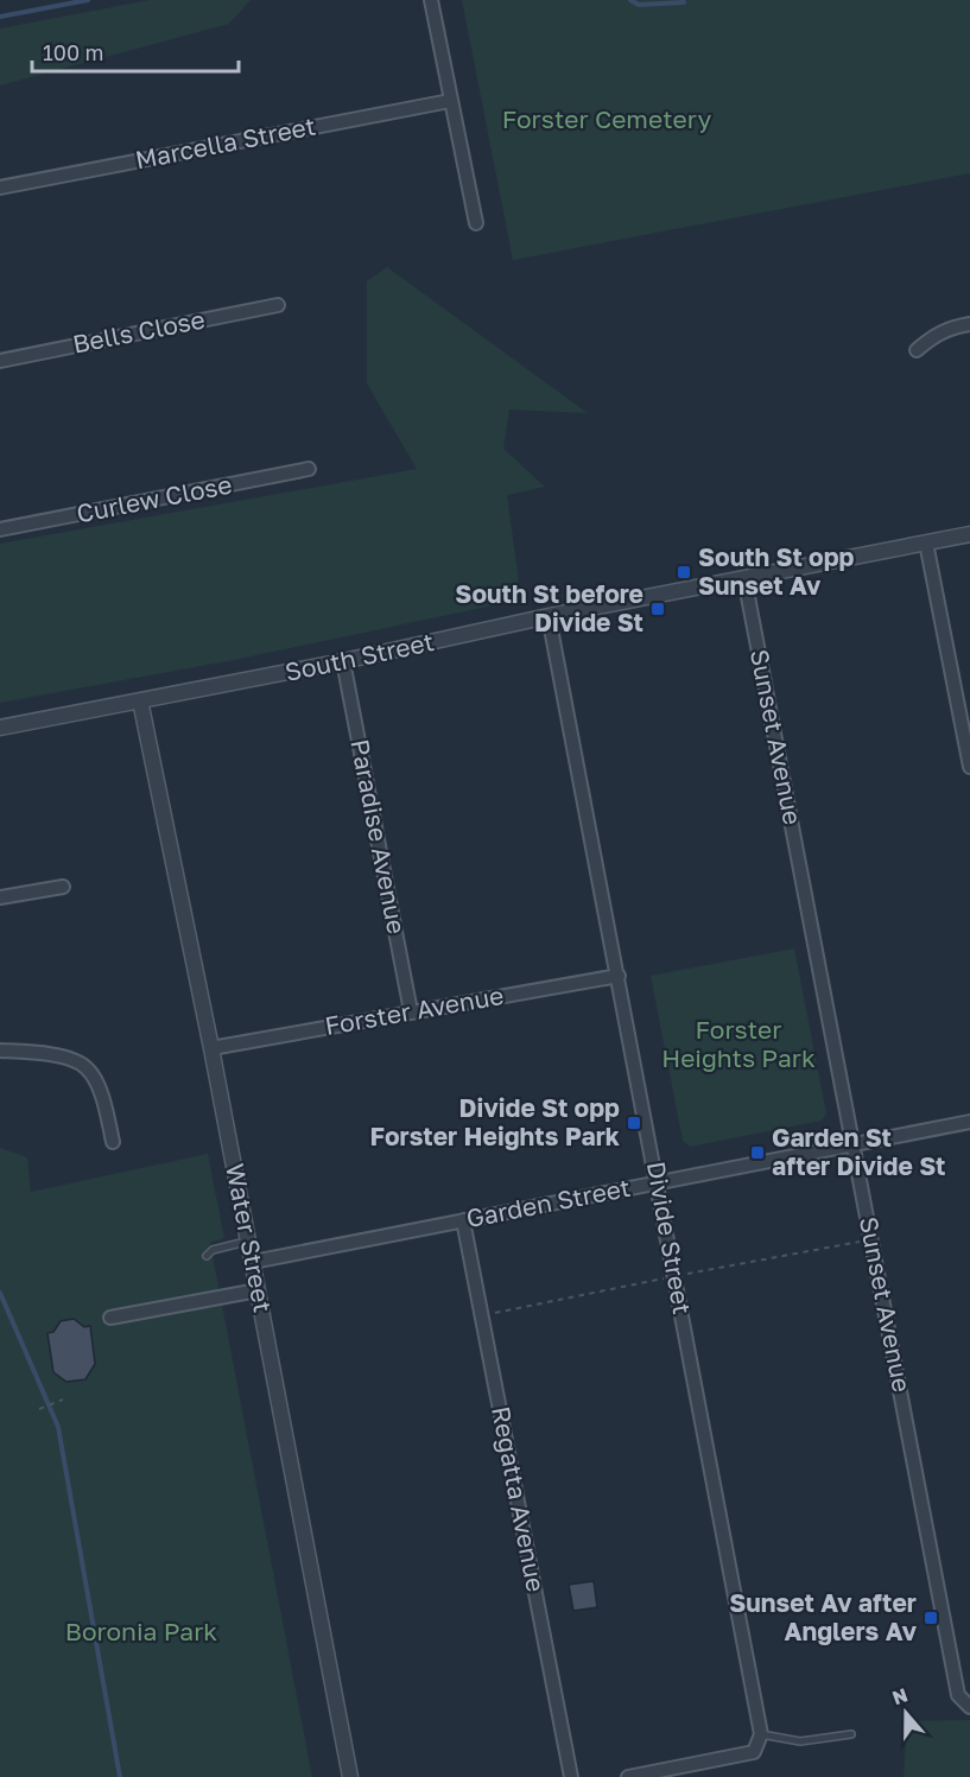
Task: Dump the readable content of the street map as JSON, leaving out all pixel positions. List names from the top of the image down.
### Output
{
  "streets": {
    "street": [
      "Marcella Street",
      "Bells Close",
      "Curlew Close",
      "South Street",
      "Sunset Avenue",
      "Paradise Avenue",
      "Forster Avenue",
      "Garden Street",
      "Water Street",
      "Divide Street",
      "Regatta Avenue"
    ]
  },
  "crossings": [
    ["South Street", "Sunset Avenue"],
    ["South Street", "Paradise Avenue"],
    ["South Street", "Water Street"],
    ["South Street", "Divide Street"],
    ["Sunset Avenue", "Garden Street"],
    ["Paradise Avenue", "Forster Avenue"],
    ["Forster Avenue", "Water Street"],
    ["Forster Avenue", "Divide Street"],
    ["Garden Street", "Water Street"],
    ["Garden Street", "Divide Street"],
    ["Garden Street", "Regatta Avenue"]
  ],
  "parks": ["Forster Cemetery", "Forster Heights Park", "Boronia Park"],
  "places": {
    "transit": [
      "South St opp Sunset Av",
      "South St before Divide St",
      "Divide St opp Forster Heights Park",
      "Garden St after Divide St",
      "Sunset Av after Anglers Av"
    ]
  },
  "scale_bar": "100 m",
  "north": "top"
}
